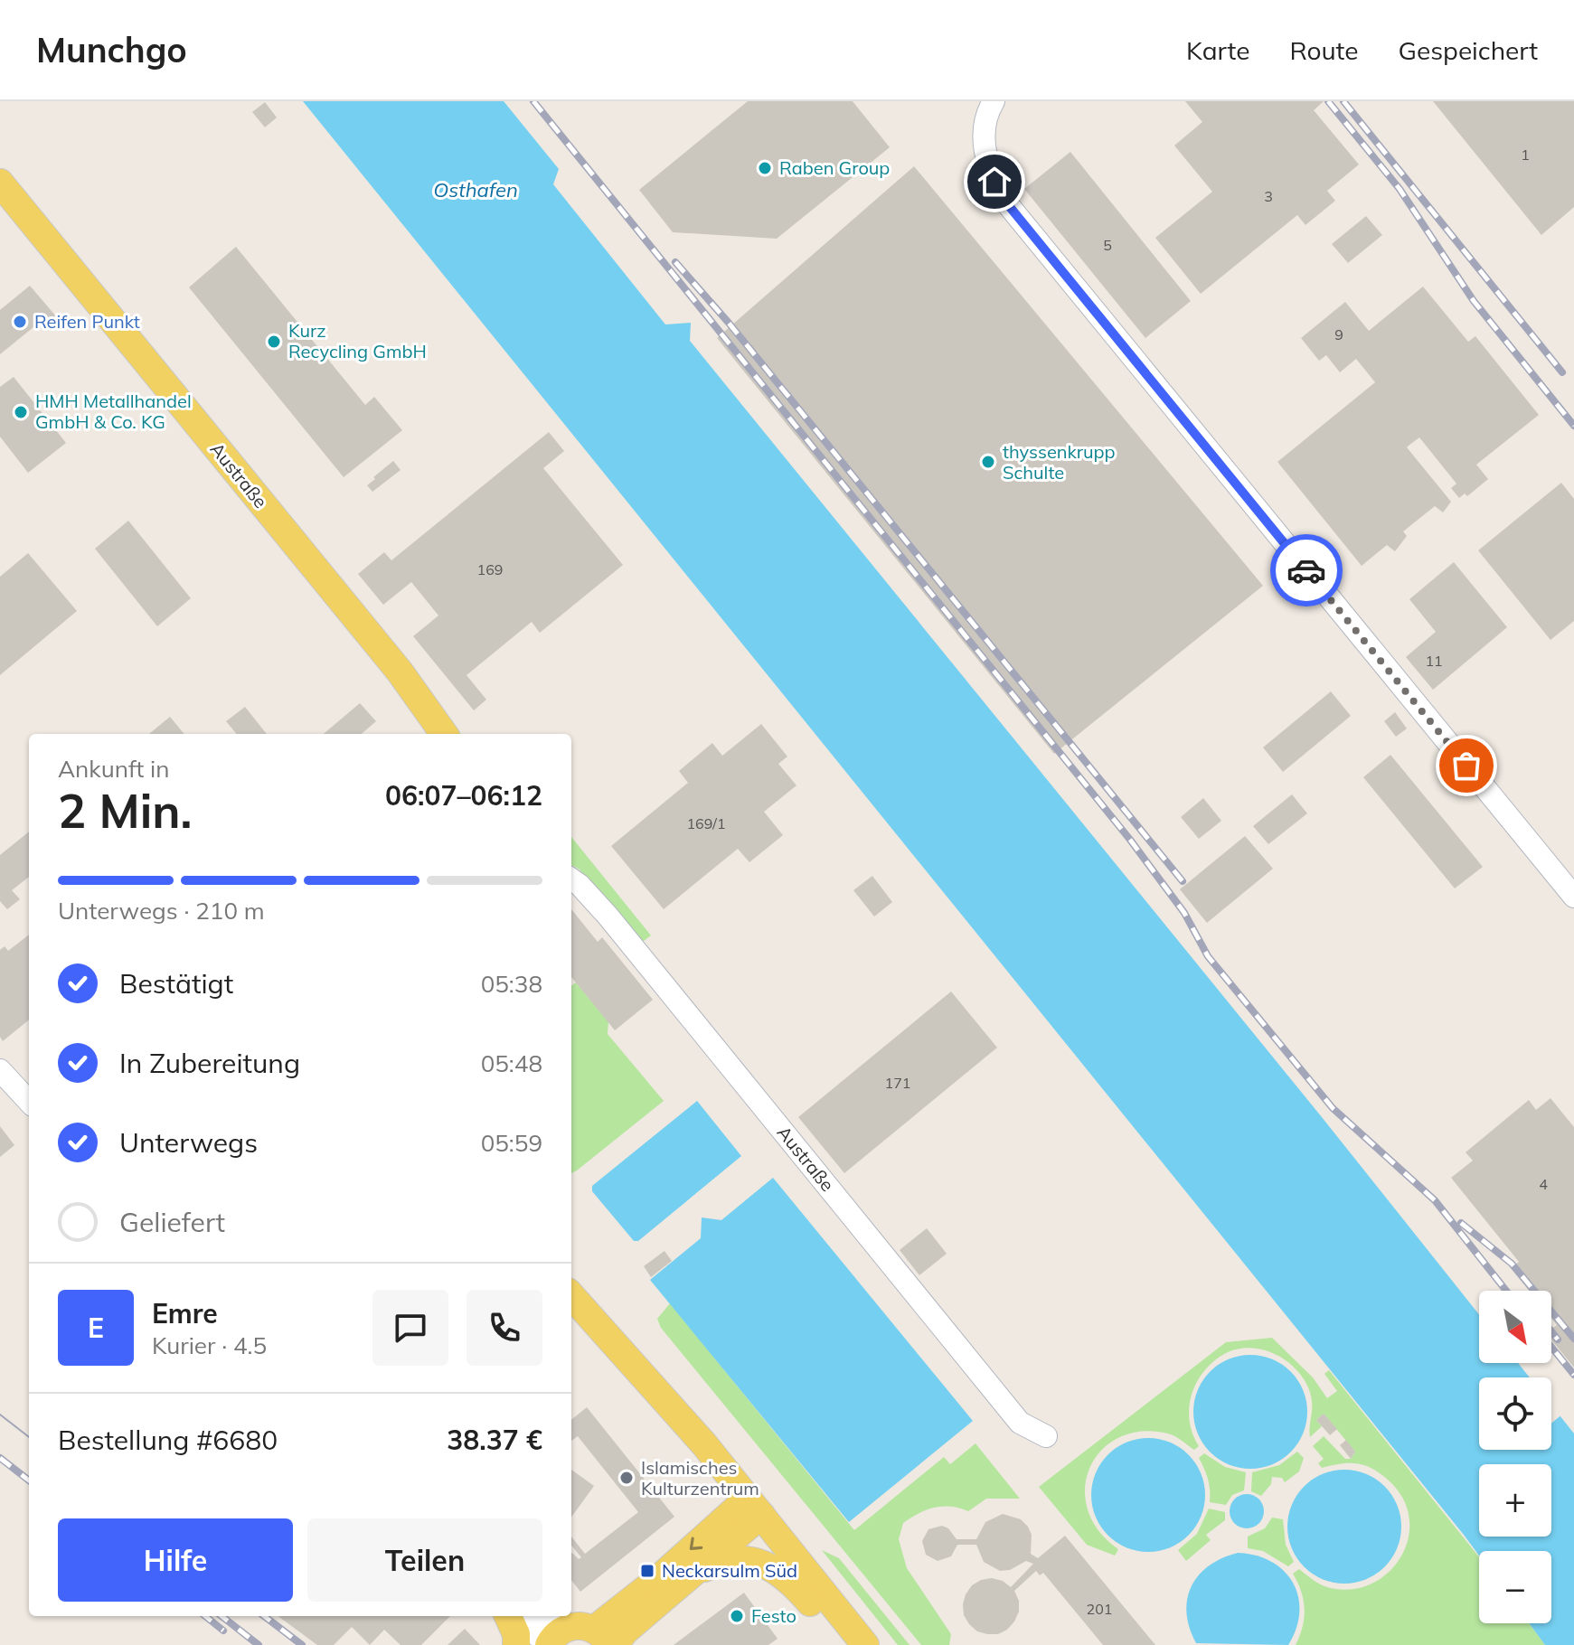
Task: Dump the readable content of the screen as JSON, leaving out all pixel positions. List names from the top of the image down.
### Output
{
  "streets": {
    "main road": ["Austraße"]
  },
  "water": ["Osthafen"],
  "places": {
    "other": [
      "Raben Group",
      "Reifen Punkt",
      "Kurz Recycling GmbH",
      "HMH Metallhandel GmbH & Co. KG",
      "thyssenkrupp Schulte",
      "Islamisches Kulturzentrum",
      "Festo"
    ],
    "transit": ["Neckarsulm Süd"]
  },
  "house_numbers": [
    "1",
    "3",
    "5",
    "9",
    "169",
    "11",
    "169/1",
    "171",
    "4",
    "201"
  ],
  "north": "bottom right",
  "page": {
    "header": "Munchgo",
    "nav": ["Karte", "Route", "Gespeichert"],
    "heading": ["2 Min.", "Ankunft in", "06:07–06:12"],
    "panel": [
      "Emre",
      "Kurier · 4.5",
      "Bestellung #6680",
      "38.37 €"
    ],
    "bar": "Unterwegs · 210 m",
    "list": [
      ["Bestätigt", "05:38"],
      ["In Zubereitung", "05:48"],
      ["Unterwegs", "05:59"],
      "Geliefert"
    ],
    "round": "E",
    "map_buttons": ["+", "−"],
    "buttons": ["Hilfe", "Teilen"]
  }
}
